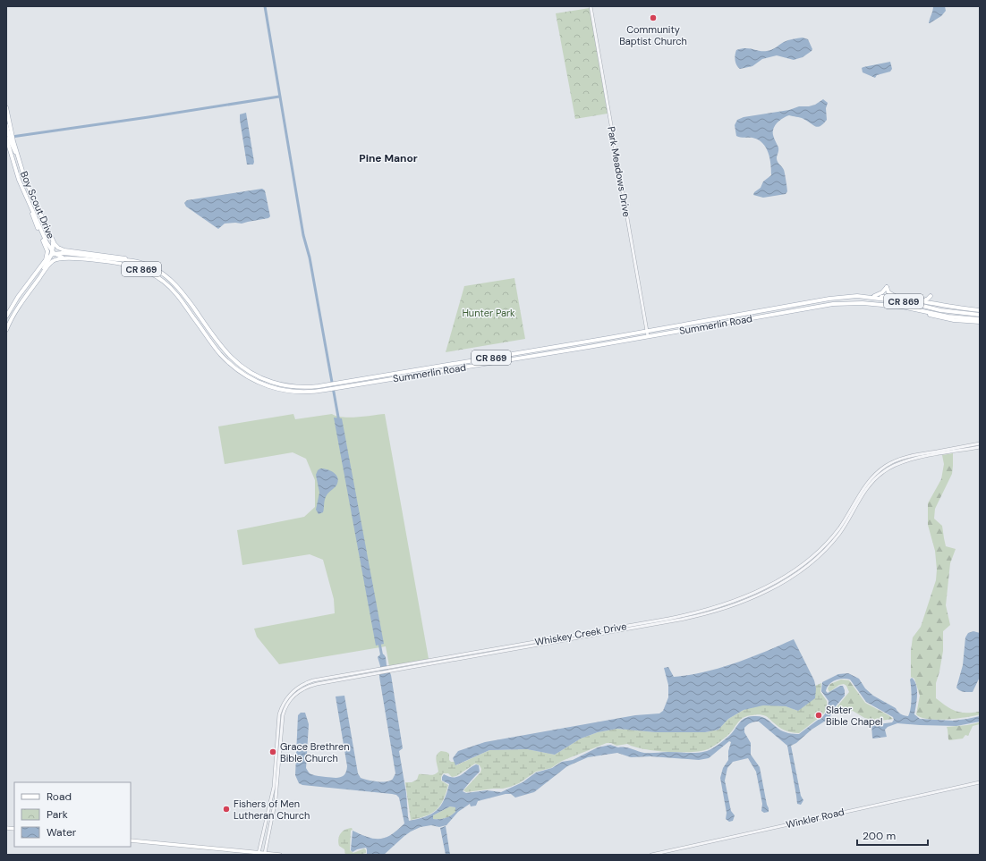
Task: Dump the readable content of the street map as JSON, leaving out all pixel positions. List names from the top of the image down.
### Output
{
  "streets": {
    "main road": ["Boy Scout Drive", "CR 869", "Summerlin Road"],
    "street": ["Park Meadows Drive", "Whiskey Creek Drive", "Winkler Road"]
  },
  "crossings": [
    ["Park Meadows Drive", "Summerlin Road"],
    ["Boy Scout Drive", "Summerlin Road"]
  ],
  "districts": ["Pine Manor"],
  "parks": ["Hunter Park"],
  "places": [
    "Community Baptist Church",
    "Slater Bible Chapel",
    "Grace Brethren Bible Church",
    "Fishers of Men Lutheran Church"
  ],
  "legend": ["Road", "Park", "Water"],
  "scale_bar": "200 m"
}
